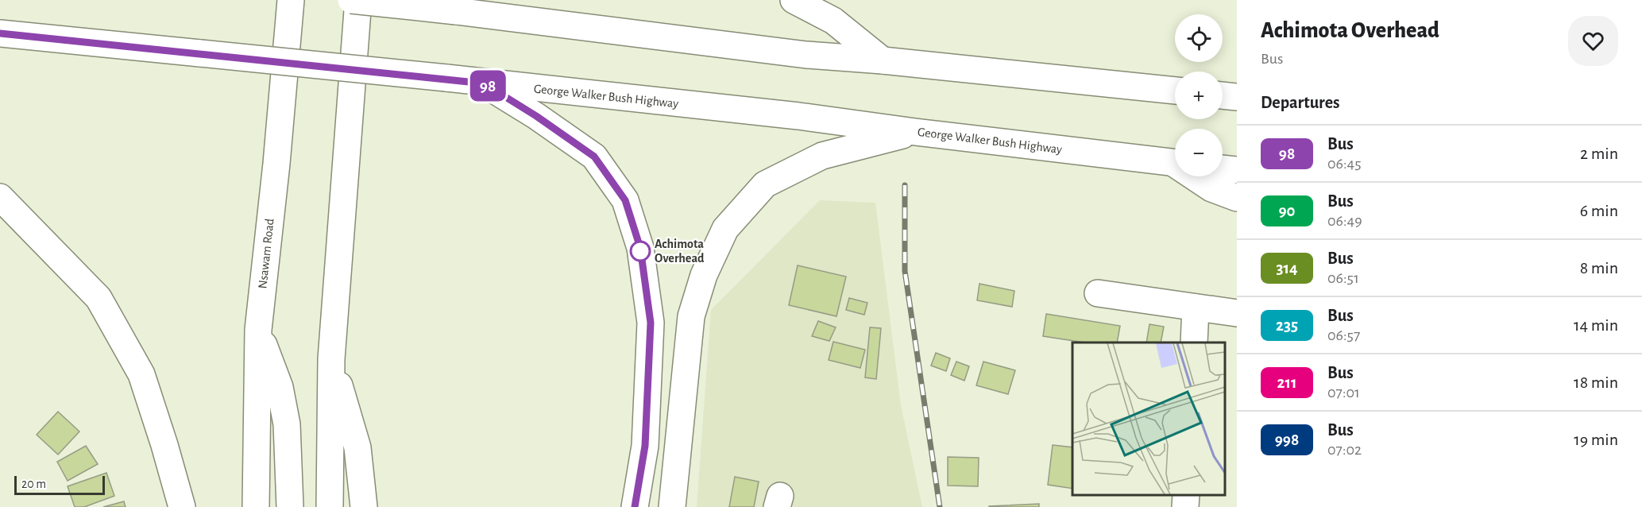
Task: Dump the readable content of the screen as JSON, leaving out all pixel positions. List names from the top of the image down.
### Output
{
  "streets": {
    "main road": ["George Walker Bush Highway", "Nsawam Road"]
  },
  "places": ["Achimota Overhead"],
  "lines": ["bus line 98"],
  "scale_bar": "20 m",
  "page": {
    "on_map": "98",
    "heading": [
      ["Achimota Overhead", "Bus"],
      "Departures"
    ],
    "map_buttons": ["+", "−"],
    "list": [
      {
        "mark": "98",
        "name": "Bus",
        "note": "06:45",
        "value": "2 min"
      },
      {
        "mark": "90",
        "name": "Bus",
        "note": "06:49",
        "value": "6 min"
      },
      {
        "mark": "314",
        "name": "Bus",
        "note": "06:51",
        "value": "8 min"
      },
      {
        "mark": "235",
        "name": "Bus",
        "note": "06:57",
        "value": "14 min"
      },
      {
        "mark": "211",
        "name": "Bus",
        "note": "07:01",
        "value": "18 min"
      },
      {
        "mark": "998",
        "name": "Bus",
        "note": "07:02",
        "value": "19 min"
      }
    ],
    "scale": "20 m"
  }
}
